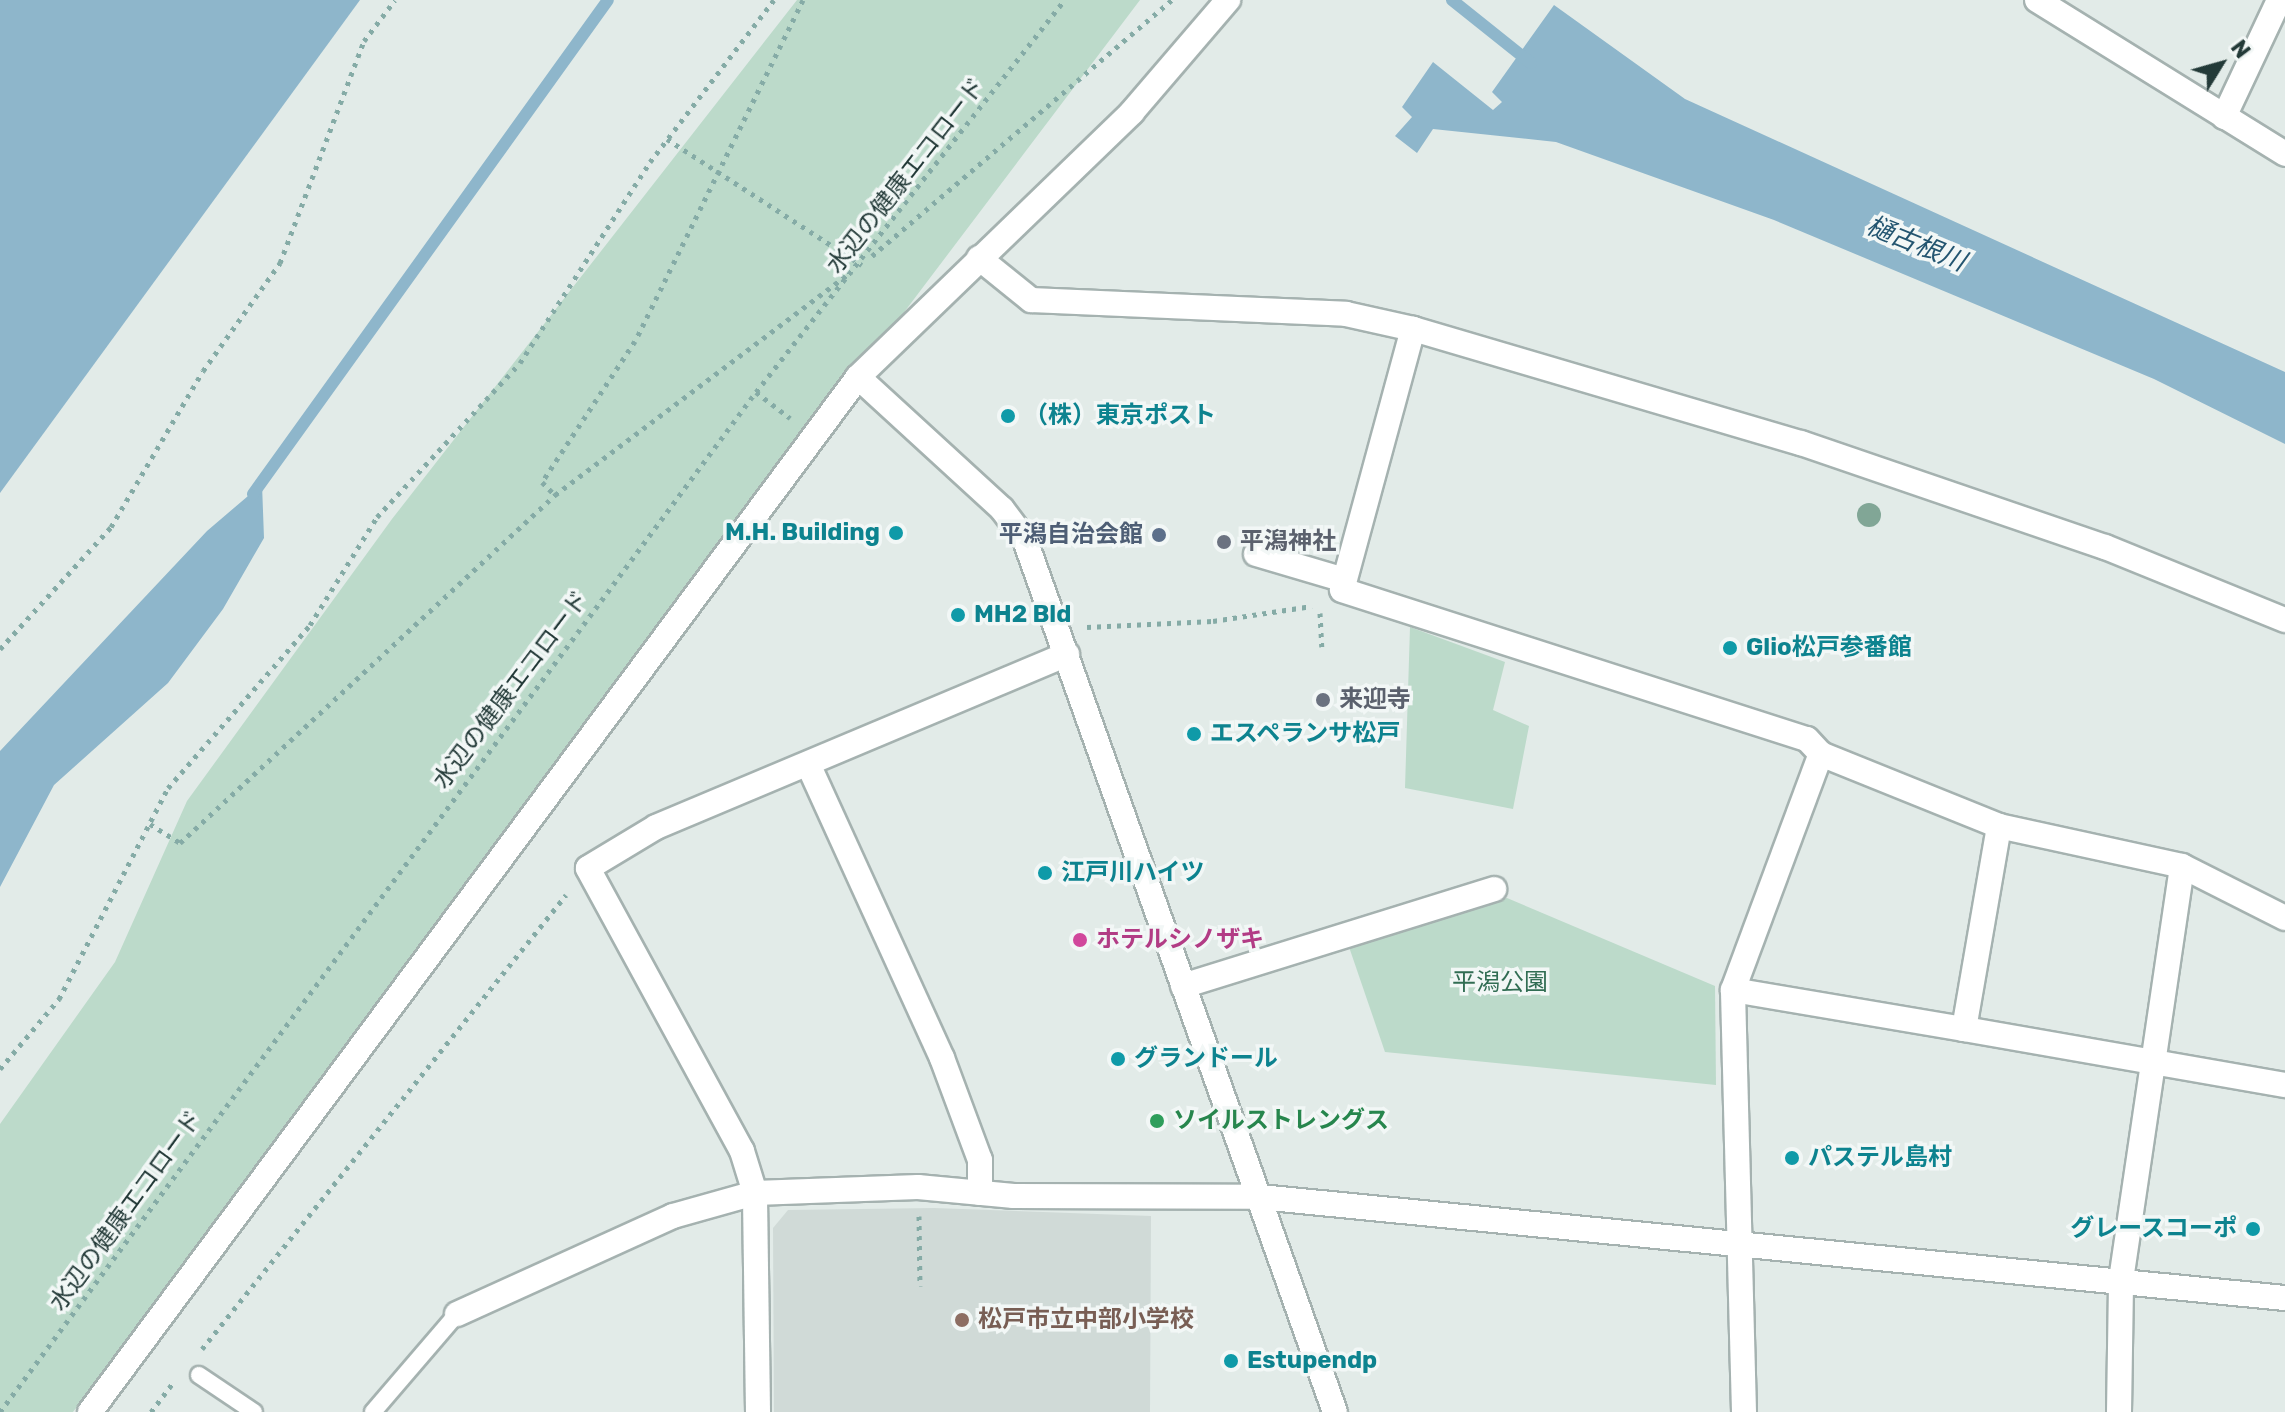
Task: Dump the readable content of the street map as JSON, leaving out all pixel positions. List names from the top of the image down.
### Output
{
  "streets": {
    "path": ["水辺の健康エコロード"]
  },
  "water": ["樋古根川"],
  "parks": ["平潟公園"],
  "places": [
    "（株）東京ポスト",
    "M.H. Building",
    "平潟自治会館",
    "平潟神社",
    "MH2 Bld",
    "Glio松戸参番館",
    "来迎寺",
    "エスペランサ松戸",
    "江戸川ハイツ",
    "ホテルシノザキ",
    "グランドール",
    "ソイルストレングス",
    "パステル島村",
    "グレースコーポ",
    "松戸市立中部小学校",
    "Estupendp"
  ],
  "north": "top right"
}
